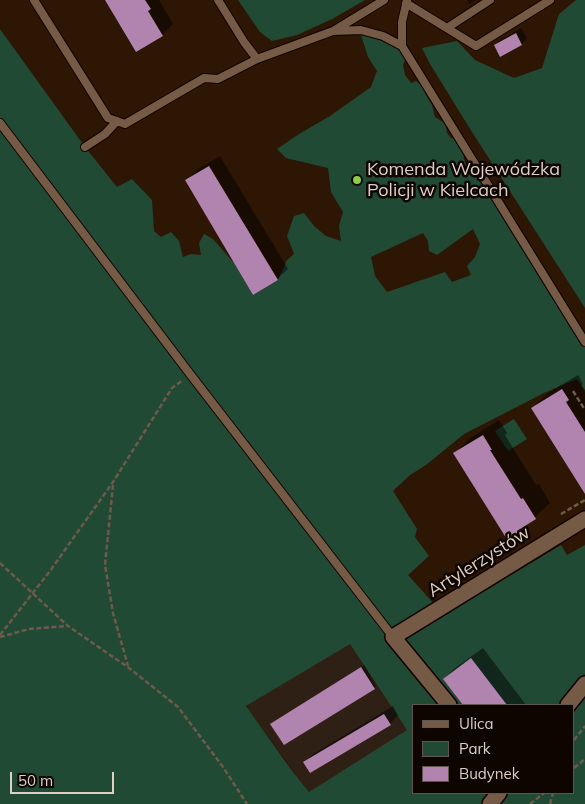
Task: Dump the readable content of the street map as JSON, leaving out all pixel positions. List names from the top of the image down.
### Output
{
  "streets": {
    "street": ["Artylerzystów"]
  },
  "places": ["Komenda Wojewódzka Policji w Kielcach"],
  "legend": ["Ulica", "Park", "Budynek"],
  "scale_bar": "50 m"
}
